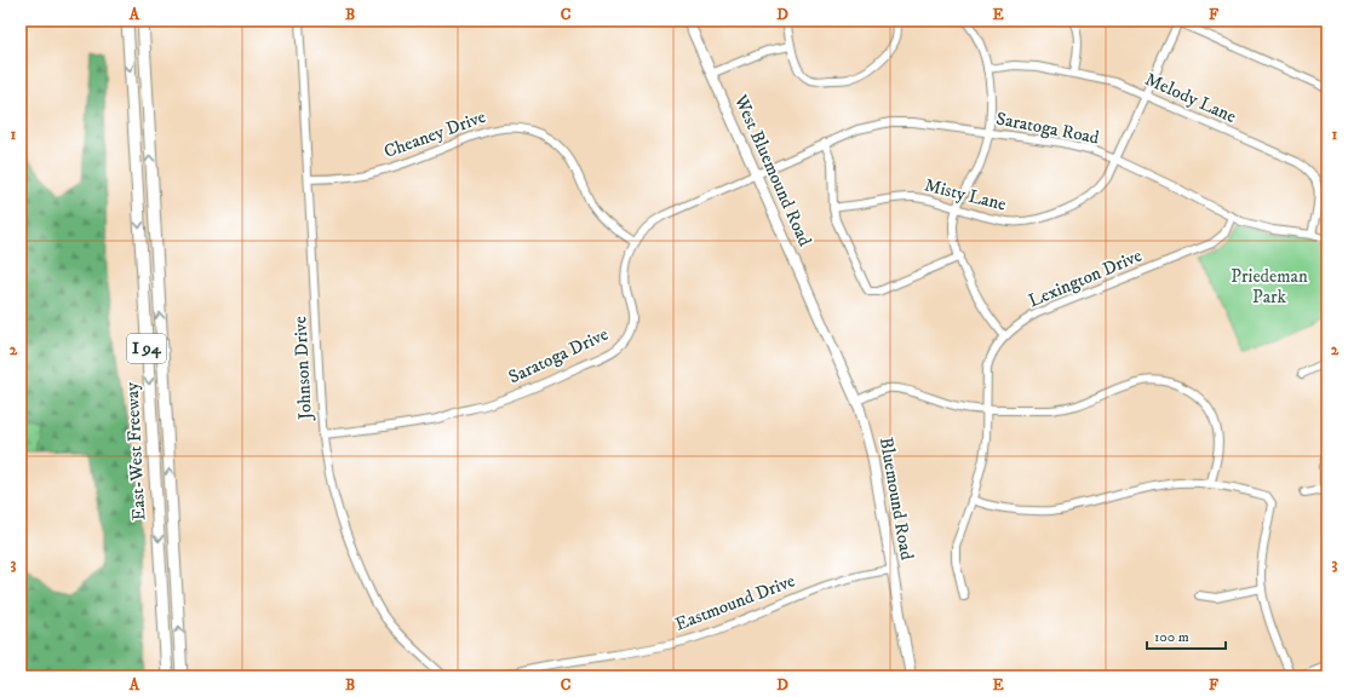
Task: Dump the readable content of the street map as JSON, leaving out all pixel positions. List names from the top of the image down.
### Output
{
  "streets": {
    "highway": ["I 94", "East-West Freeway"],
    "main road": ["West Bluemound Road", "Bluemound Road"],
    "street": [
      "Melody Lane",
      "Saratoga Road",
      "Cheaney Drive",
      "Misty Lane",
      "Lexington Drive",
      "Saratoga Drive",
      "Johnson Drive",
      "Eastmound Drive"
    ]
  },
  "crossings": [
    ["Melody Lane", "Saratoga Road"],
    ["Melody Lane", "Misty Lane"],
    ["Saratoga Road", "West Bluemound Road"],
    ["Saratoga Road", "Misty Lane"],
    ["Saratoga Road", "Lexington Drive"],
    ["Saratoga Road", "Saratoga Drive"],
    ["Cheaney Drive", "Saratoga Drive"],
    ["Cheaney Drive", "Johnson Drive"],
    ["West Bluemound Road", "Saratoga Drive"],
    ["West Bluemound Road", "Bluemound Road"],
    ["Saratoga Drive", "Johnson Drive"],
    ["Bluemound Road", "Eastmound Drive"]
  ],
  "parks": ["Priedeman Park"],
  "scale_bar": "100 m",
  "grid": {
    "columns": [
      "A",
      "B",
      "C",
      "D",
      "E",
      "F"
    ],
    "rows": ["1", "2", "3"]
  }
}
